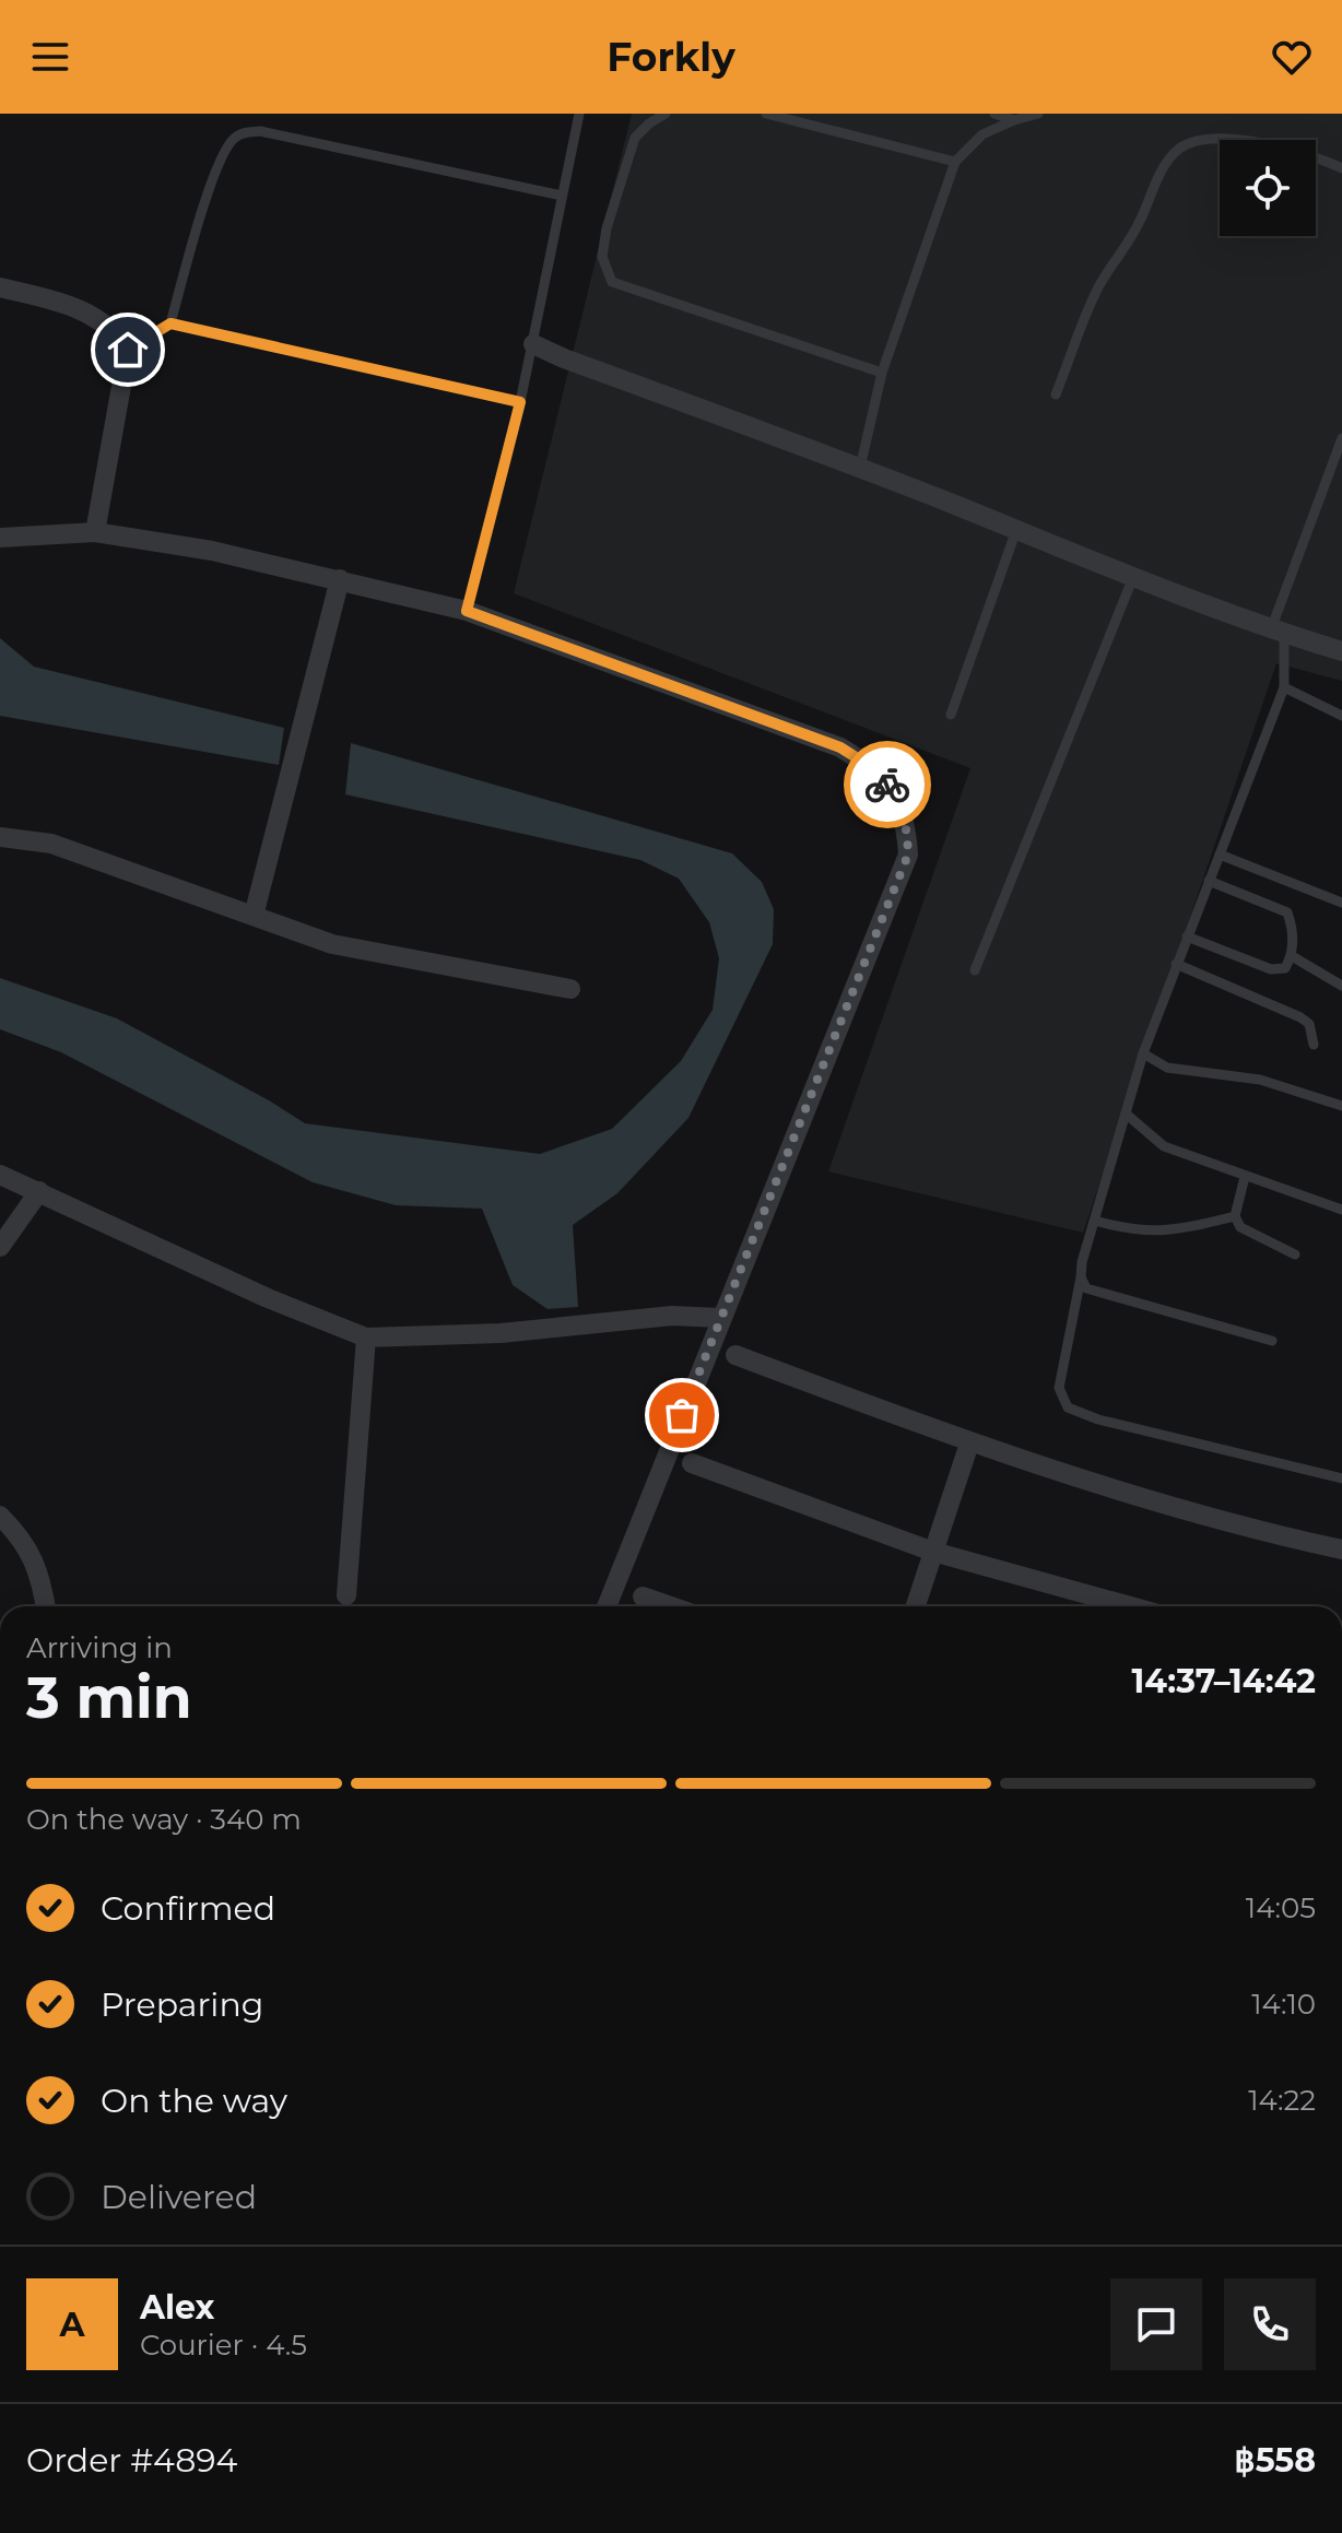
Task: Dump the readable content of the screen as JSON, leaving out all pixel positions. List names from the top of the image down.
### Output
{
  "page": {
    "header": "Forkly",
    "heading": ["3 min", "Arriving in", "14:37–14:42"],
    "panel": [
      "Alex",
      "Courier · 4.5",
      "Order #4894",
      "฿558"
    ],
    "bar": "On the way · 340 m",
    "list": [
      ["Confirmed", "14:05"],
      ["Preparing", "14:10"],
      ["On the way", "14:22"],
      "Delivered"
    ],
    "round": "A"
  }
}
